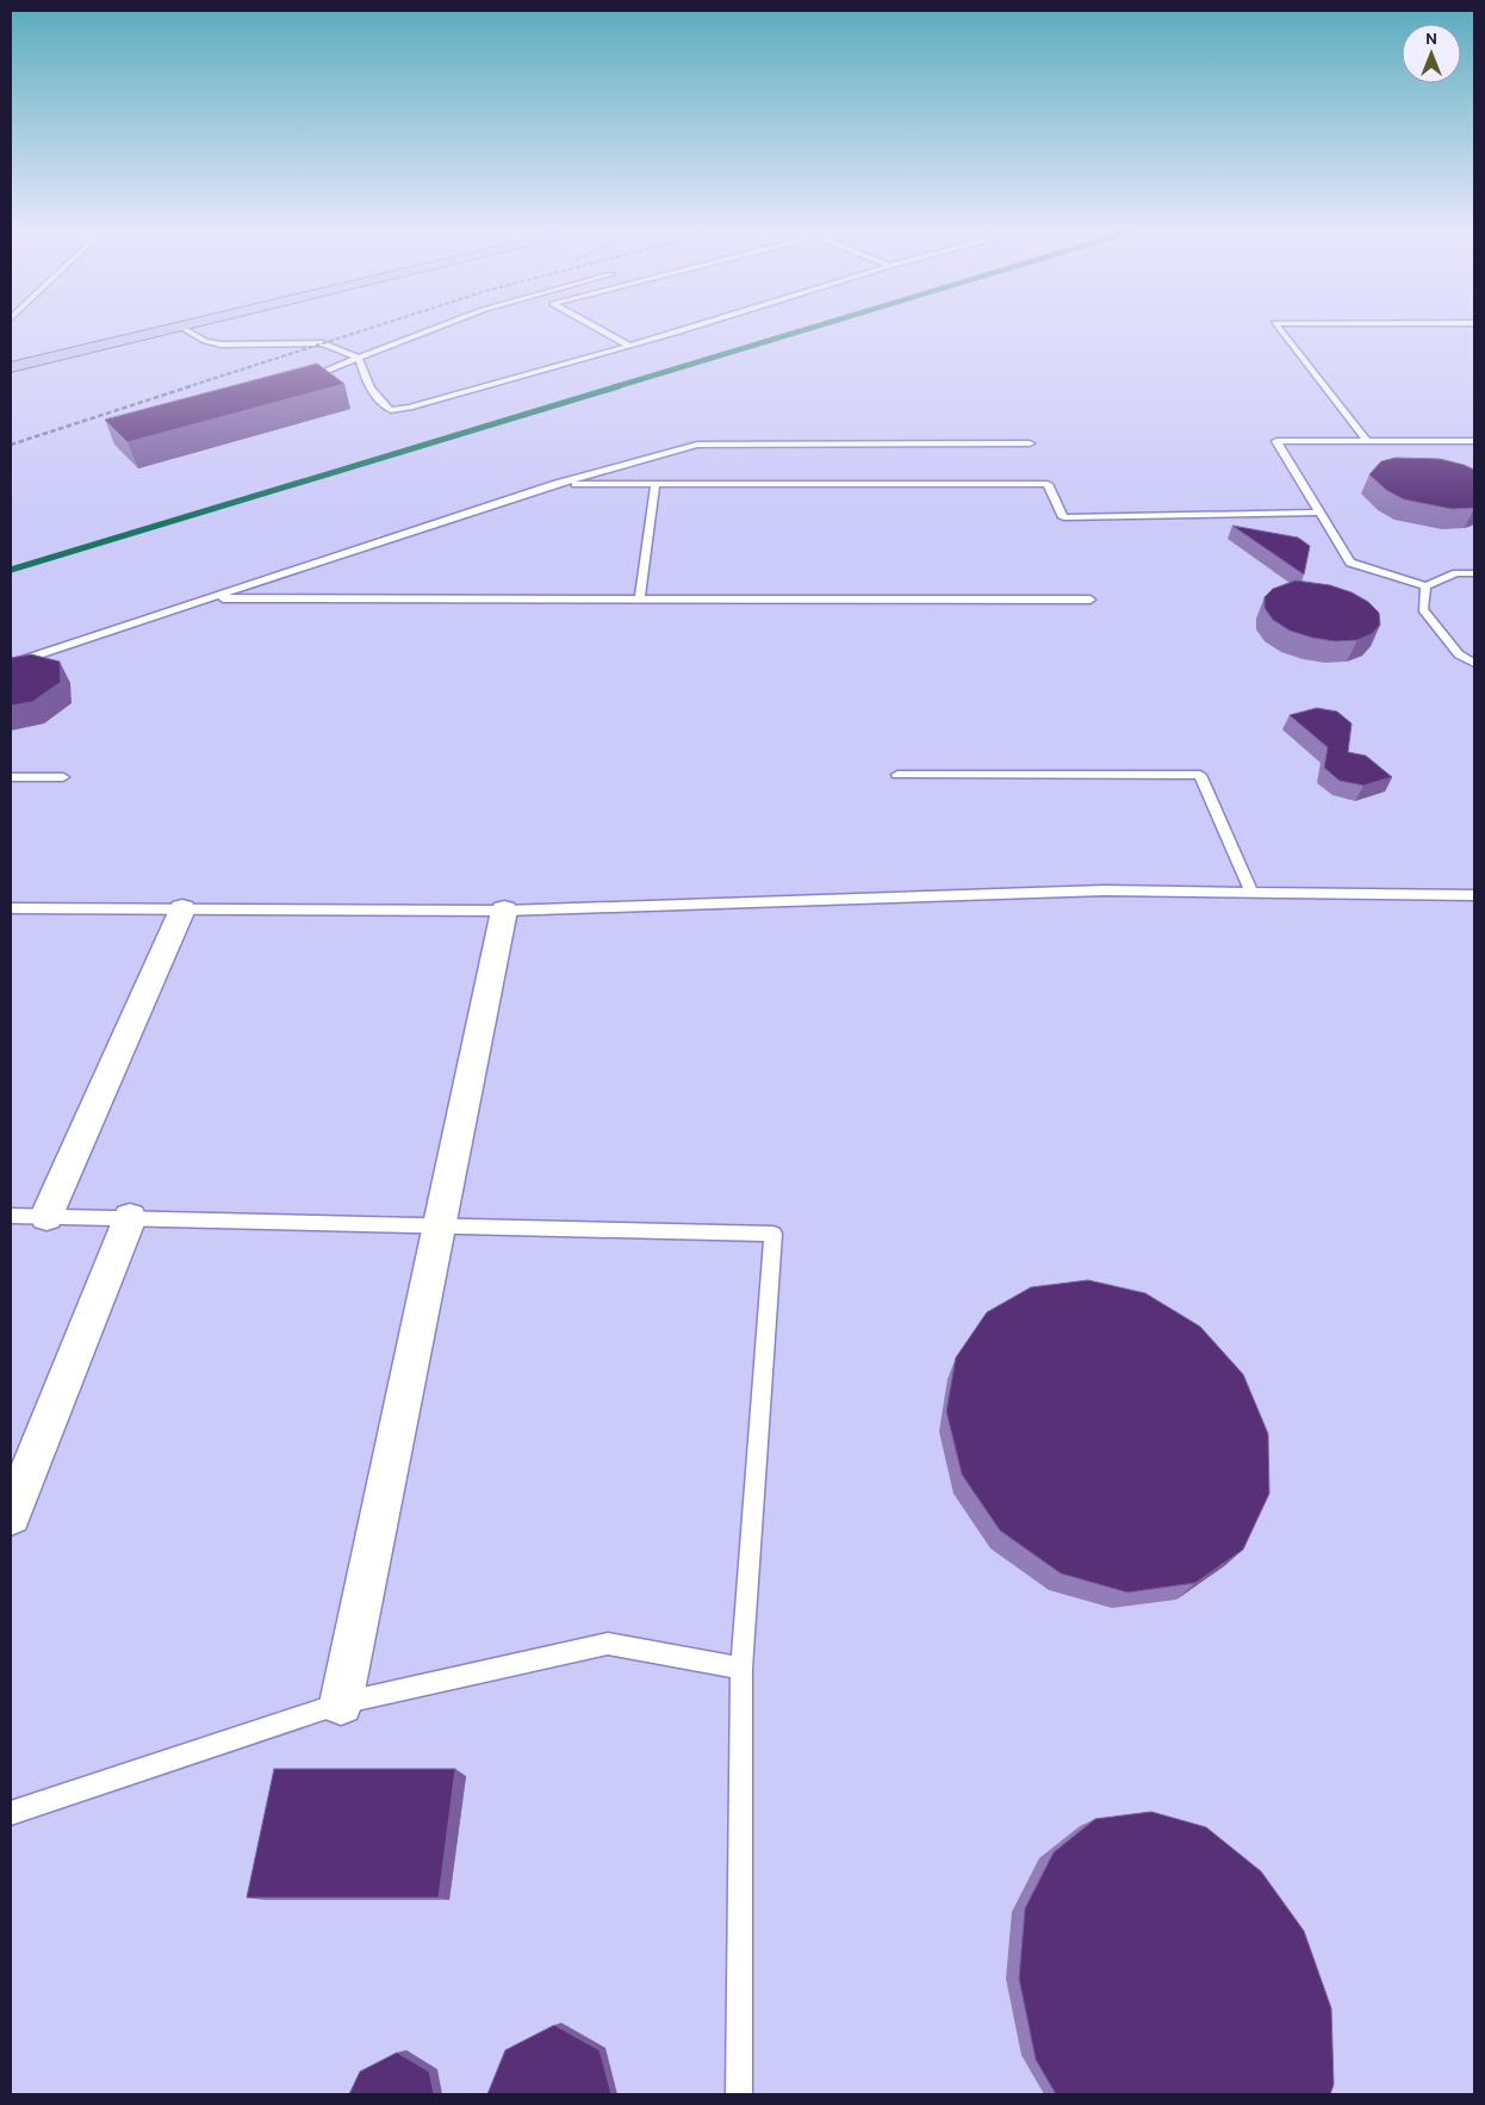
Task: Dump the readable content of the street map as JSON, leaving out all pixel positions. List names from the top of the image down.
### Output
{
  "north": "top"
}
